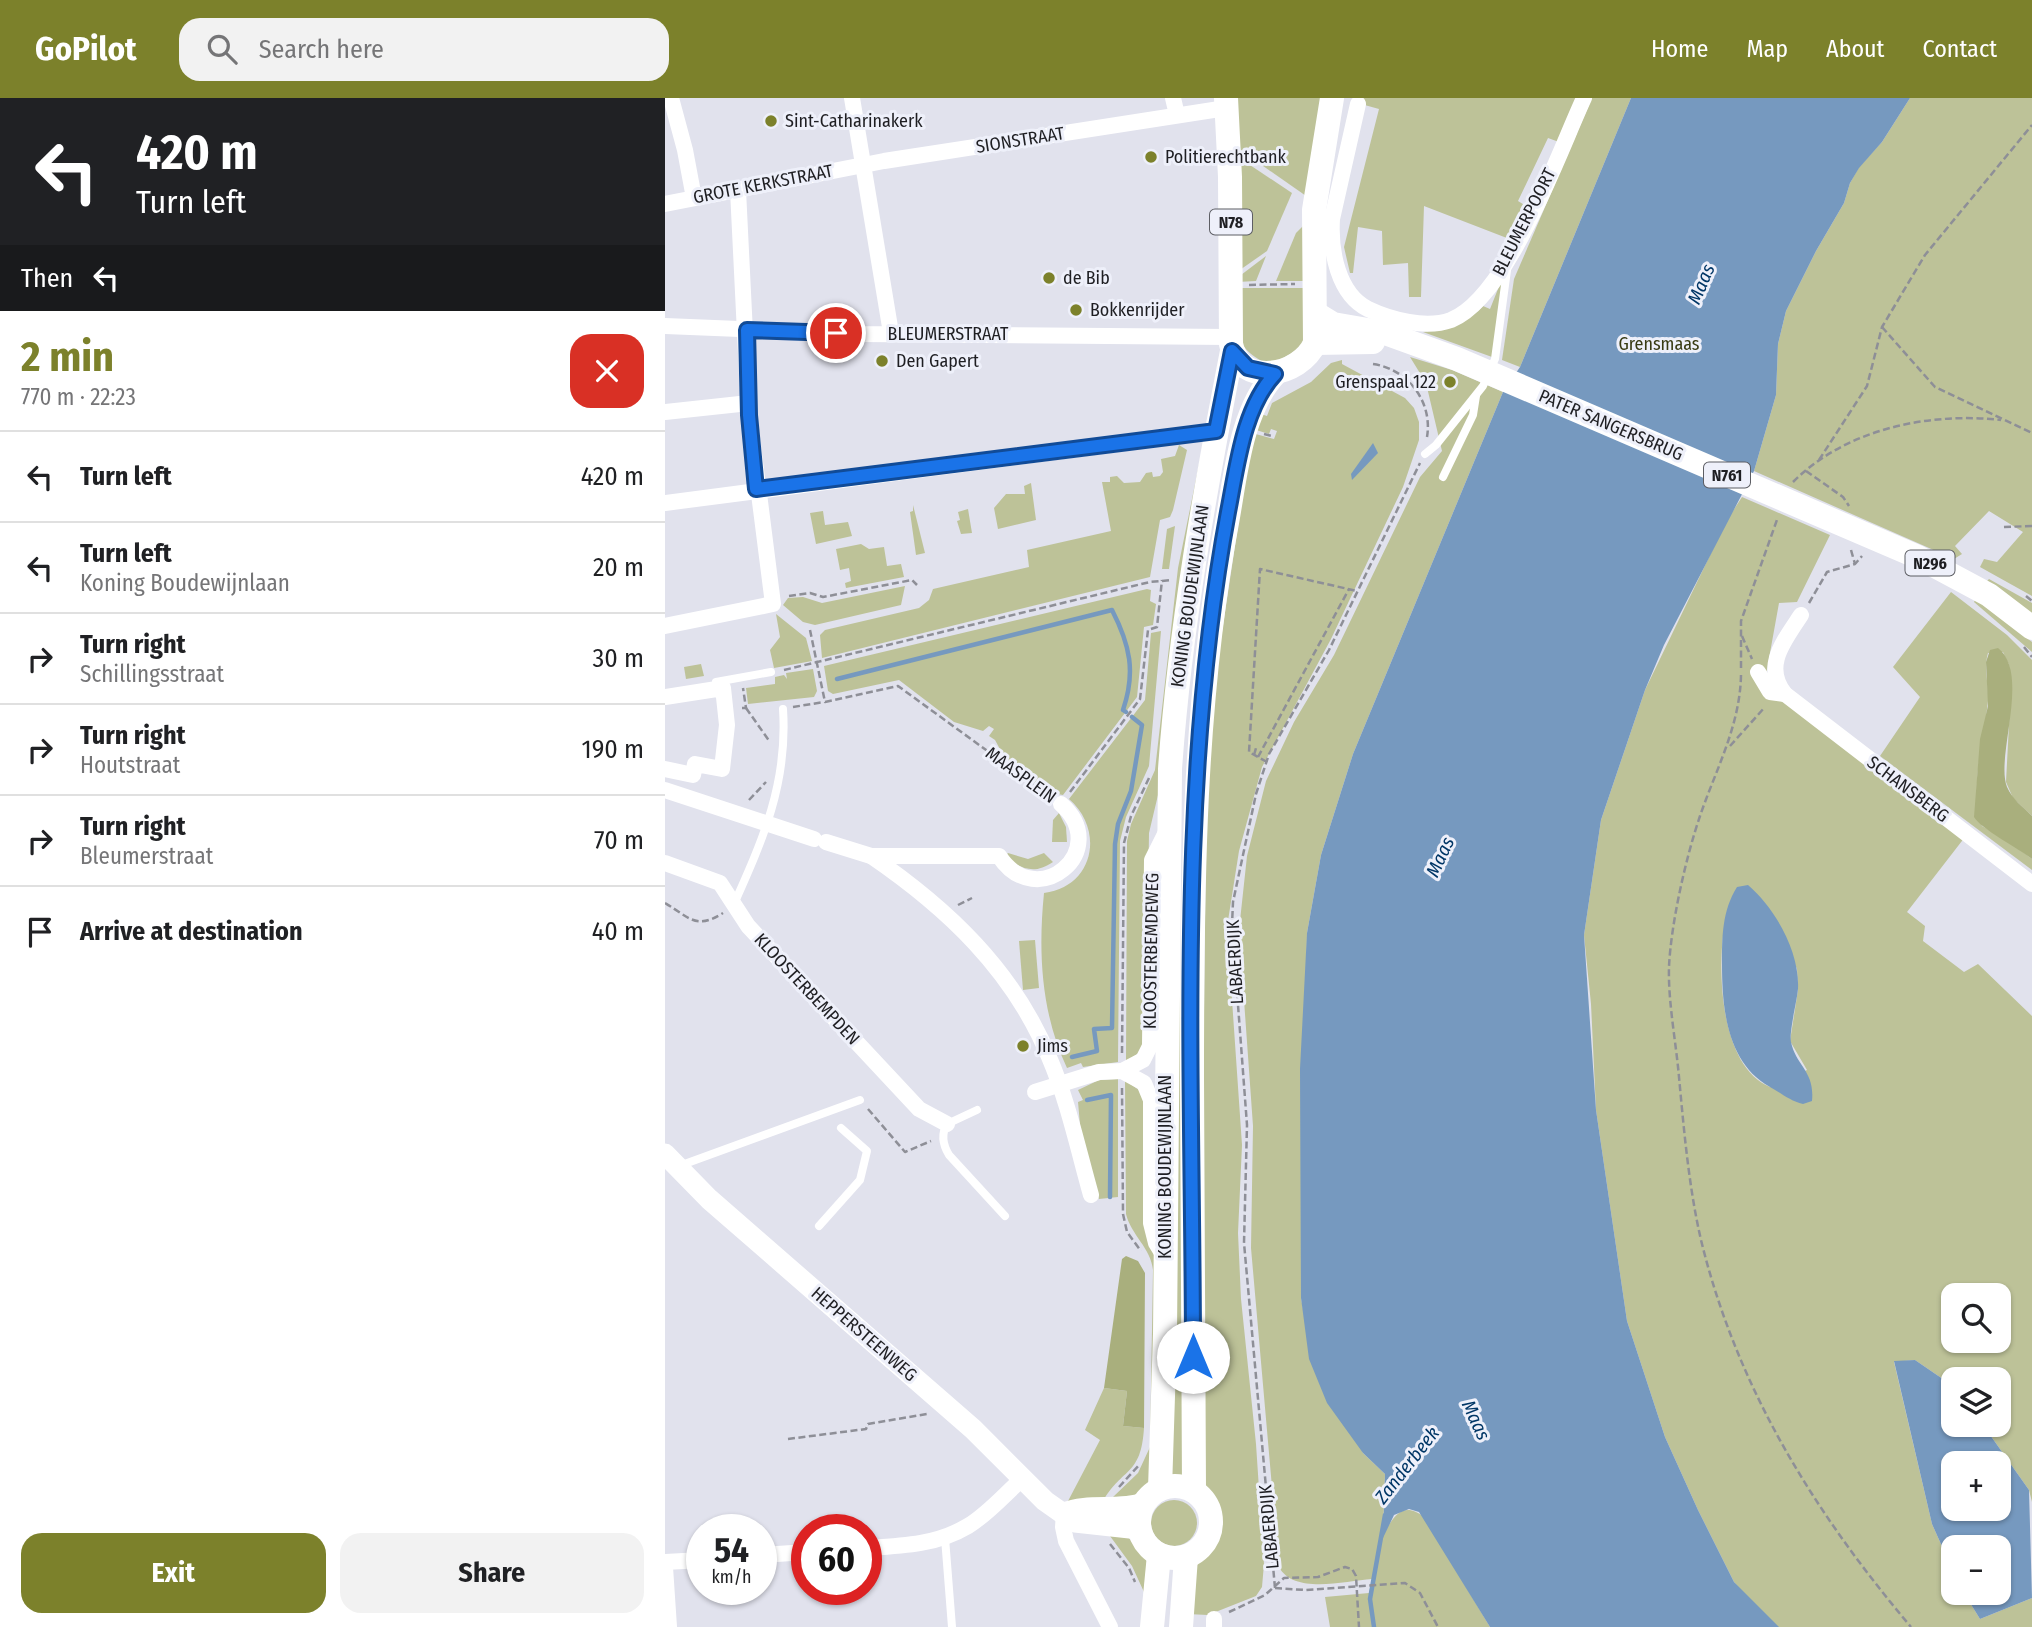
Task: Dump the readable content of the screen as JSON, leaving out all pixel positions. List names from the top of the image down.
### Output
{
  "streets": {
    "main road": [
      "N78",
      "PATER SANGERSBRUG",
      "N761",
      "N296",
      "KONING BOUDEWIJNLAAN"
    ],
    "street": [
      "SIONSTRAAT",
      "GROTE KERKSTRAAT",
      "BLEUMERPOORT",
      "BLEUMERSTRAAT",
      "SCHANSBERG",
      "KLOOSTERBEMDEWEG",
      "KLOOSTERBEMPDEN",
      "HEPPERSTEENWEG"
    ],
    "path": ["MAASPLEIN", "LABAERDIJK"]
  },
  "crossings": [
    ["SIONSTRAAT", "GROTE KERKSTRAAT"],
    ["SIONSTRAAT", "N78"],
    ["N78", "BLEUMERSTRAAT"],
    ["N78", "PATER SANGERSBRUG"],
    ["N78", "KONING BOUDEWIJNLAAN"],
    ["N78", "HEPPERSTEENWEG"],
    ["BLEUMERSTRAAT", "PATER SANGERSBRUG"],
    ["BLEUMERSTRAAT", "KONING BOUDEWIJNLAAN"],
    ["PATER SANGERSBRUG", "N296"],
    ["PATER SANGERSBRUG", "KONING BOUDEWIJNLAAN"],
    ["KONING BOUDEWIJNLAAN", "KLOOSTERBEMDEWEG"],
    ["KONING BOUDEWIJNLAAN", "HEPPERSTEENWEG"]
  ],
  "water": ["Maas", "Zanderbeek"],
  "parks": ["Grensmaas"],
  "places": [
    "Sint-Catharinakerk",
    "Politierechtbank",
    "de Bib",
    "Bokkenrijder",
    "Den Gapert",
    "Grenspaal 122",
    "Jims"
  ],
  "page": {
    "header": "GoPilot",
    "search": "Search here",
    "nav": [
      "Home",
      "Map",
      "About",
      "Contact"
    ],
    "turn": ["420 m", "Turn left"],
    "then": "Then",
    "heading": ["2 min", "770 m · 22:23"],
    "list": [
      {
        "name": "Turn left",
        "value": "420 m"
      },
      {
        "name": "Turn left",
        "note": "Koning Boudewijnlaan",
        "value": "20 m"
      },
      {
        "name": "Turn right",
        "note": "Schillingsstraat",
        "value": "30 m"
      },
      {
        "name": "Turn right",
        "note": "Houtstraat",
        "value": "190 m"
      },
      {
        "name": "Turn right",
        "note": "Bleumerstraat",
        "value": "70 m"
      },
      {
        "name": "Arrive at destination",
        "value": "40 m"
      }
    ],
    "map_buttons": ["+", "−"],
    "speed": "54 km/h",
    "limit": "60",
    "buttons": ["Exit", "Share"]
  }
}
